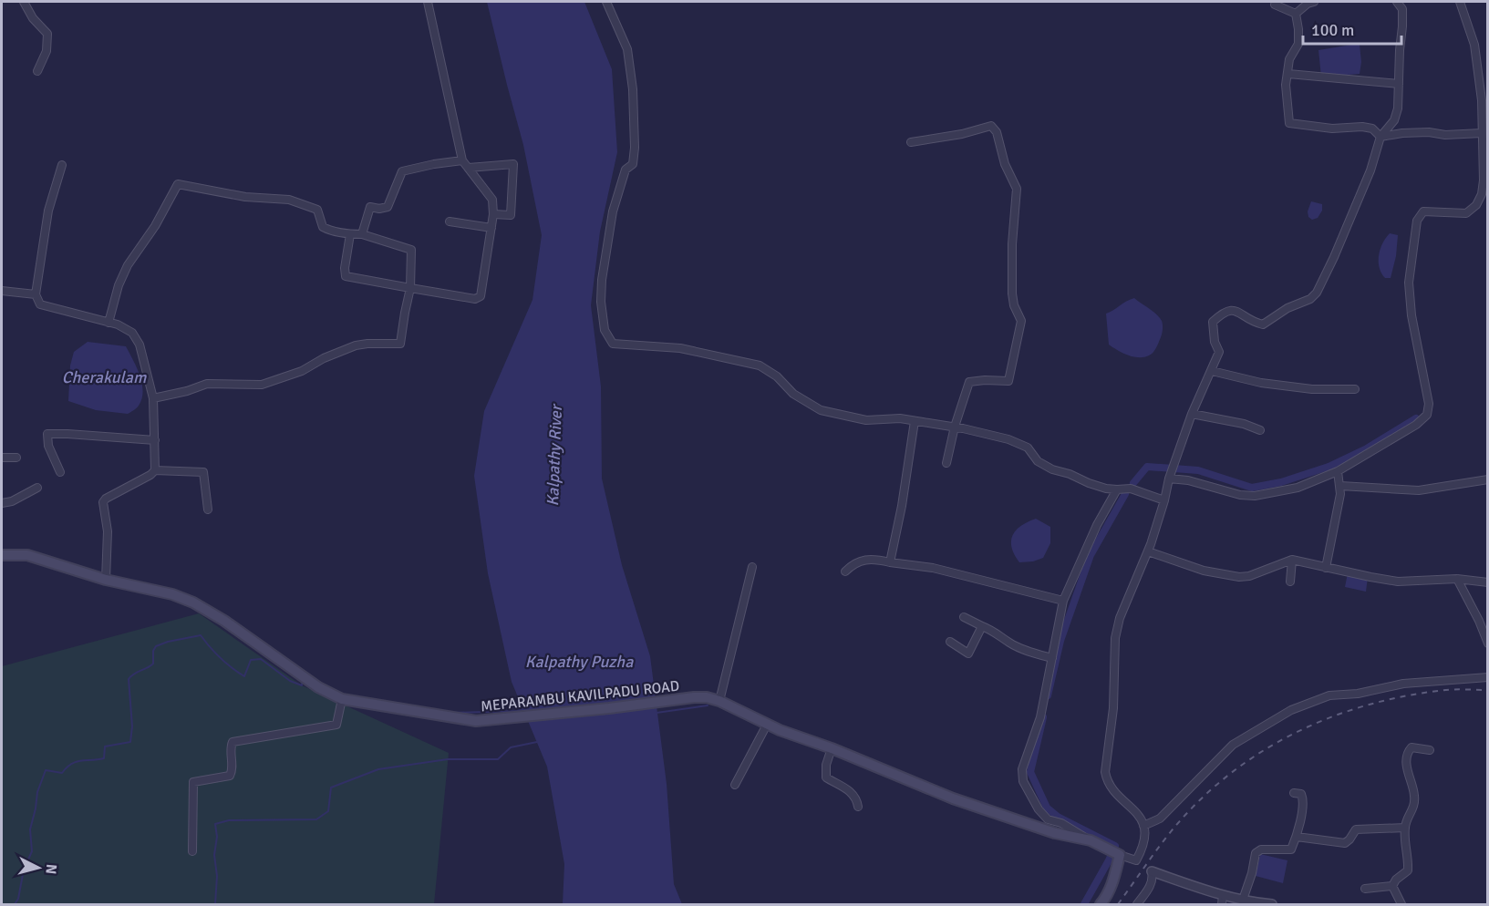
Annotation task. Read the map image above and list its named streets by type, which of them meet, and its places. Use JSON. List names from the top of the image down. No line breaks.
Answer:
{"streets":{"main road":["MEPARAMBU KAVILPADU ROAD"]},"water":["Cherakulam","Kalpathy River","Kalpathy Puzha"],"scale_bar":"100 m","north":"right"}
